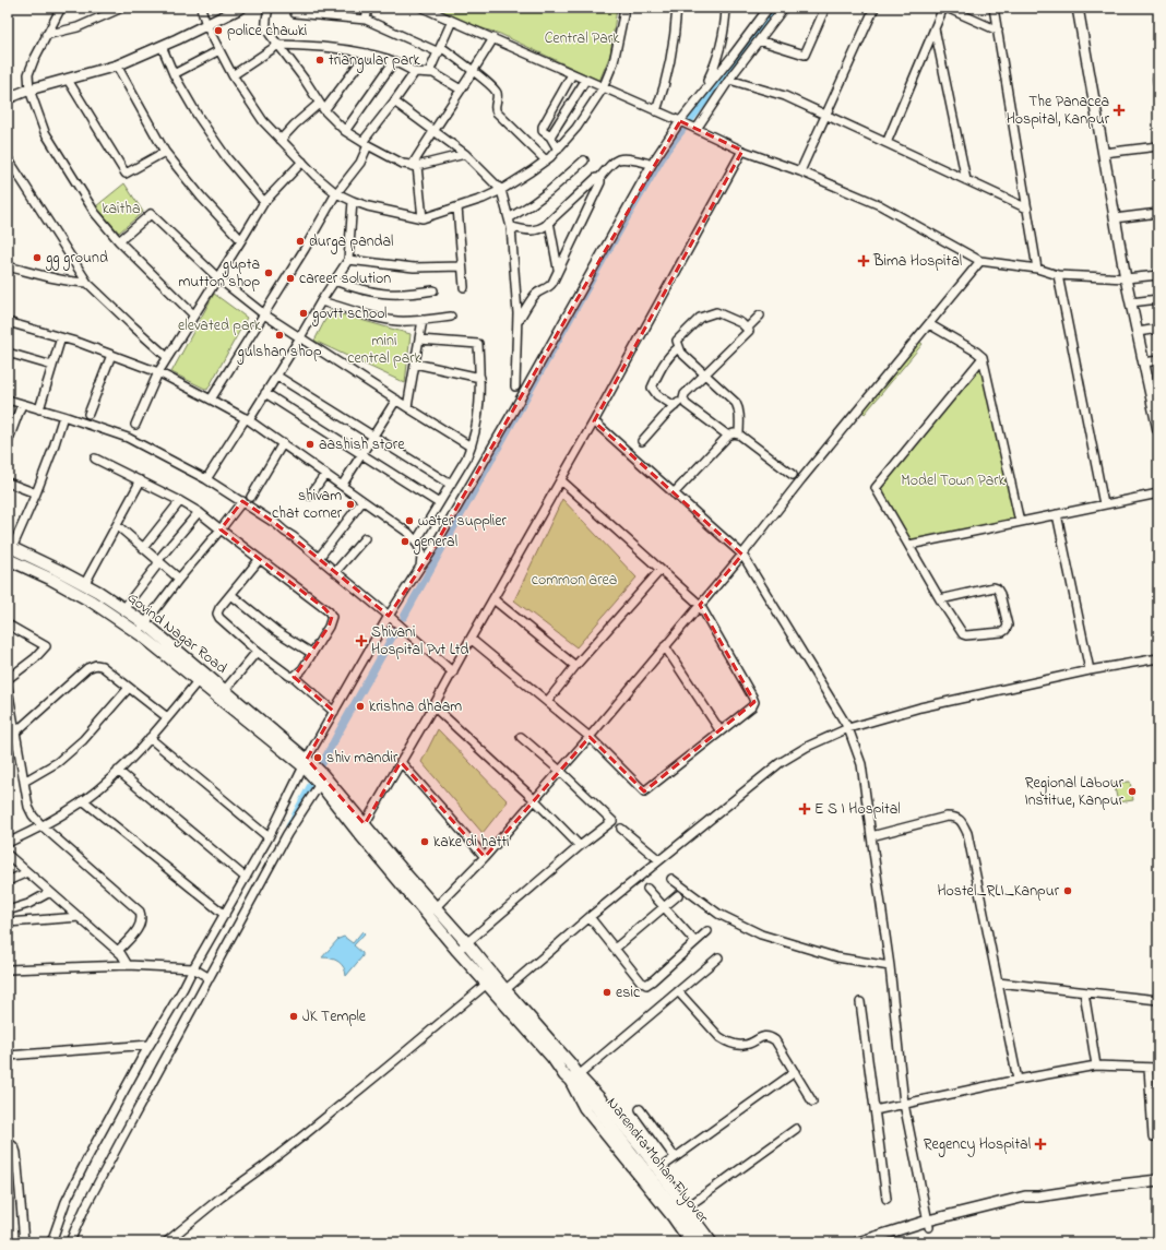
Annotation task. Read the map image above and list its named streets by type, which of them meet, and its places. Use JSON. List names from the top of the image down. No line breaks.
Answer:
{"streets":{"main road":["Govind Nagar Road","Narendra Mohan Flyover"]},"parks":["Central Park","kaitha","elevated park","mini central park","Model Town Park","common area"],"places":{"other":["police chawki","triangular park","durga pandal","gg ground","gupta mutton shop","career solution","govtt school","gulshan shop","aashish store","shivam chat corner","water supplier","general","krishna dhaam","shiv mandir","Regional Labour Institue, Kanpur","kake di hatti","Hostel_RLI_Kanpur","esic","JK Temple"],"health":["The Panacea Hospital, Kanpur","Bima Hospital","Shivani Hospital Pvt Ltd","E S I Hospital","Regency Hospital"]}}
